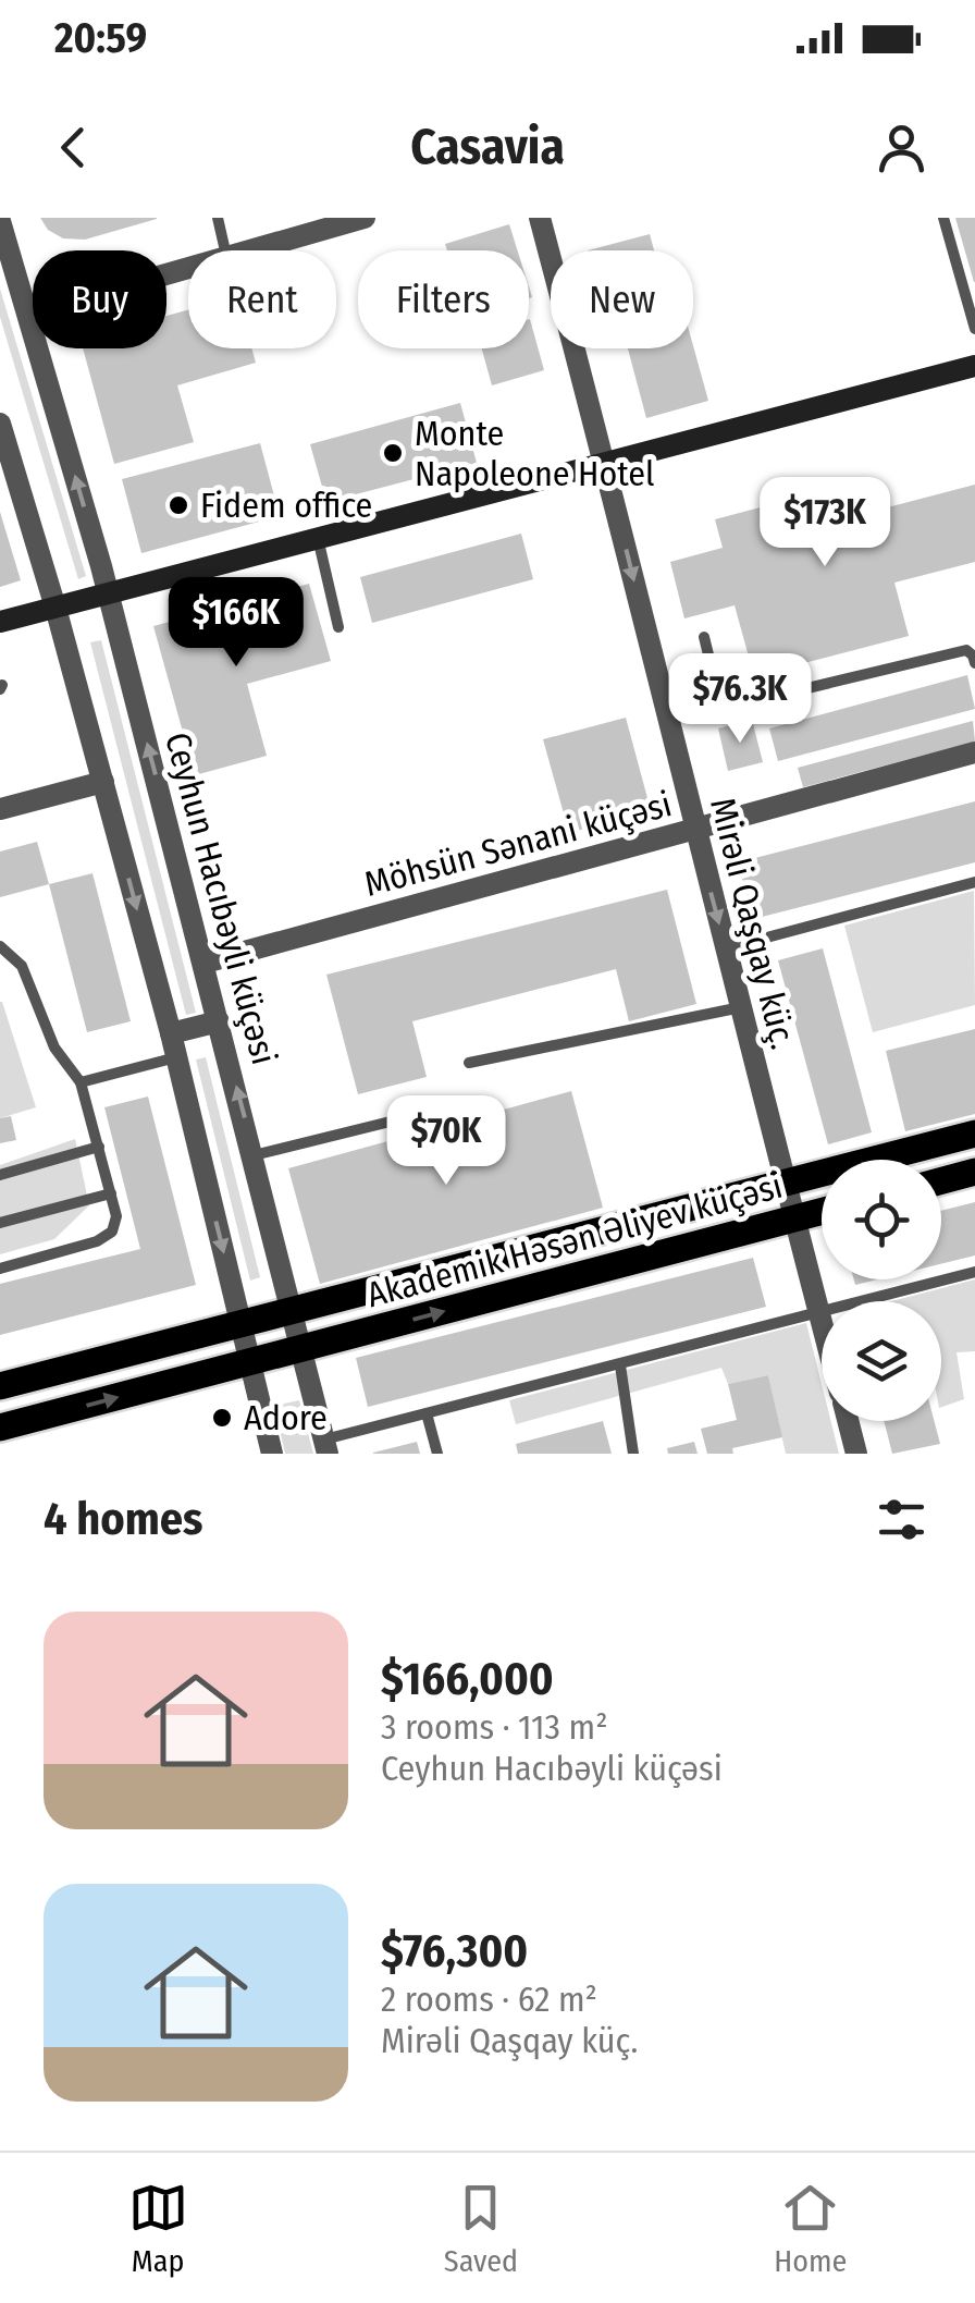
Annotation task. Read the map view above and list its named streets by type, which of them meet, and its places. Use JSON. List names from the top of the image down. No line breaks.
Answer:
{"streets":{"main road":["Akademik Həsən Əliyev küçəsi"],"street":["Möhsün Sənani küçəsi","Ceyhun Hacıbəyli küçəsi","Mirəli Qaşqay küç."]},"crossings":[["Möhsün Sənani küçəsi","Ceyhun Hacıbəyli küçəsi"],["Möhsün Sənani küçəsi","Mirəli Qaşqay küç."],["Ceyhun Hacıbəyli küçəsi","Akademik Həsən Əliyev küçəsi"],["Mirəli Qaşqay küç.","Akademik Həsən Əliyev küçəsi"]],"one_way":["Mirəli Qaşqay küç."],"places":["Monte Napoleone Hotel","Fidem office","Adore"],"page":{"status":"20:59","header":"Casavia","chip":["Buy","Rent","Filters","New"],"price":["$173K","$166K","$76.3K","$70K"],"heading":"4 homes","list":[{"name":"$166,000","note":"3 rooms · 113 m² · Ceyhun Hacıbəyli küçəsi"},{"name":"$76,300","note":"2 rooms · 62 m² · Mirəli Qaşqay küç."}],"tabs":["Map","Saved","Home"]}}
